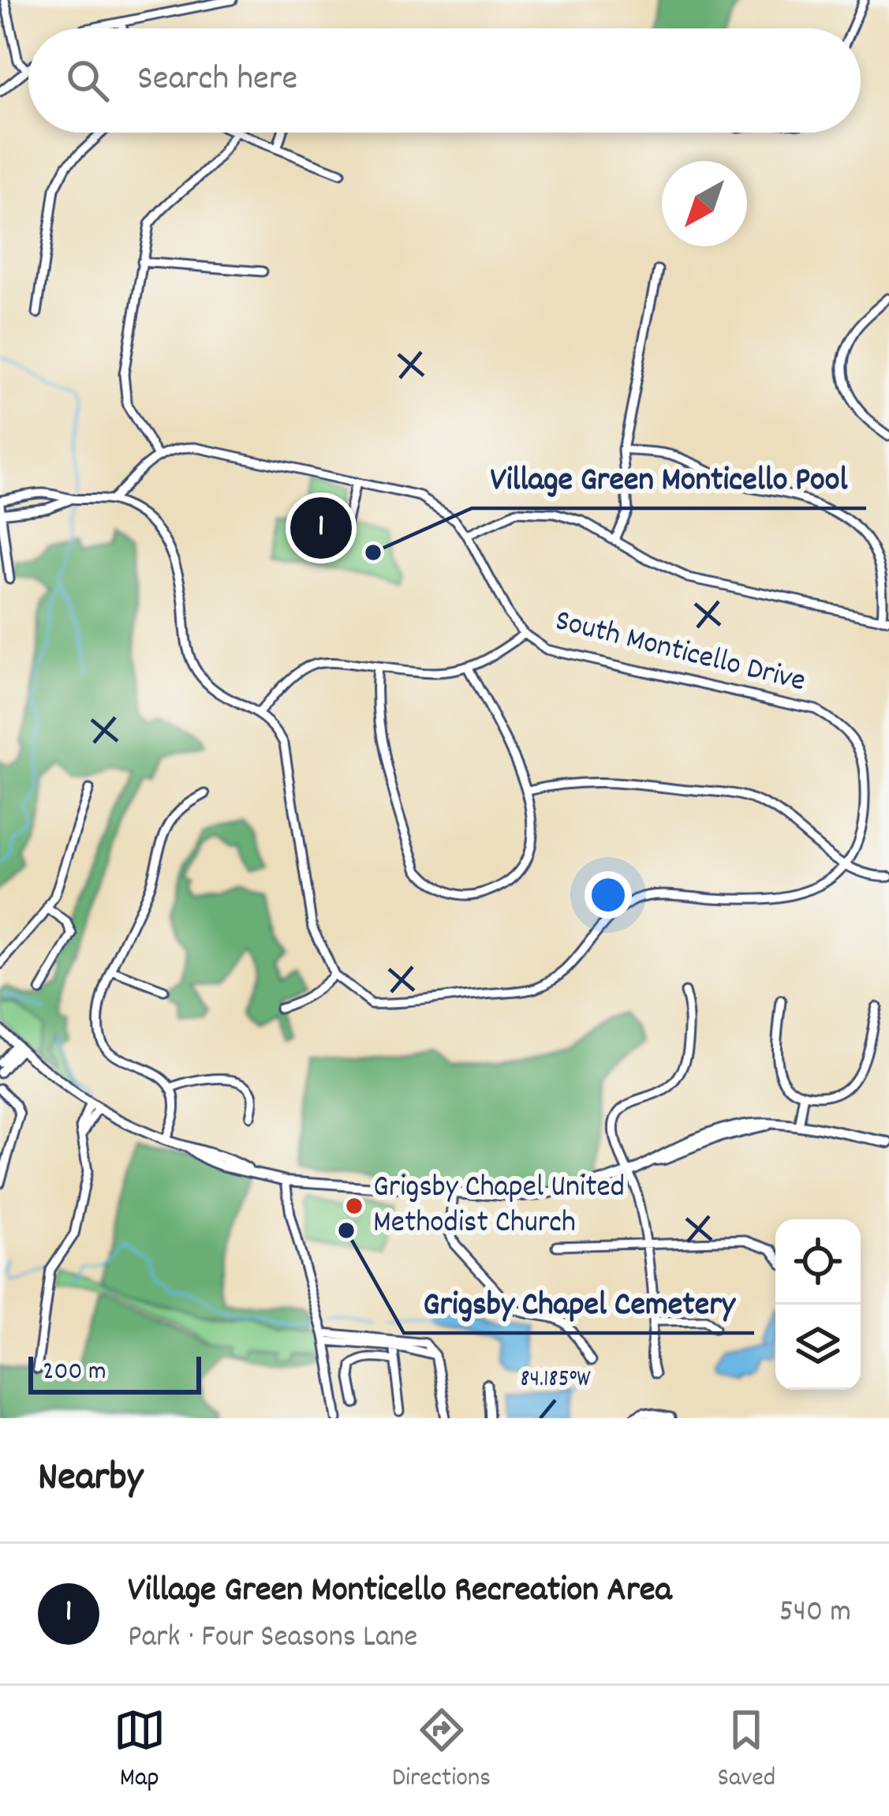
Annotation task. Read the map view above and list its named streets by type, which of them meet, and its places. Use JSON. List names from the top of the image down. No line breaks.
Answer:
{"streets":{"street":["South Monticello Drive"]},"places":["Village Green Monticello Pool","Grigsby Chapel United Methodist Church","Grigsby Chapel Cemetery"],"scale_bar":"200 m","north":"bottom left","page":{"search":"Search here","pins":"1","scale":"200 m","heading":"Nearby","list":[{"mark":"1","name":"Village Green Monticello Recreation Area","note":"Park · Four Seasons Lane","value":"540 m"}],"nav":["Map","Directions","Saved"]},"coordinates":["84.185°W"]}
